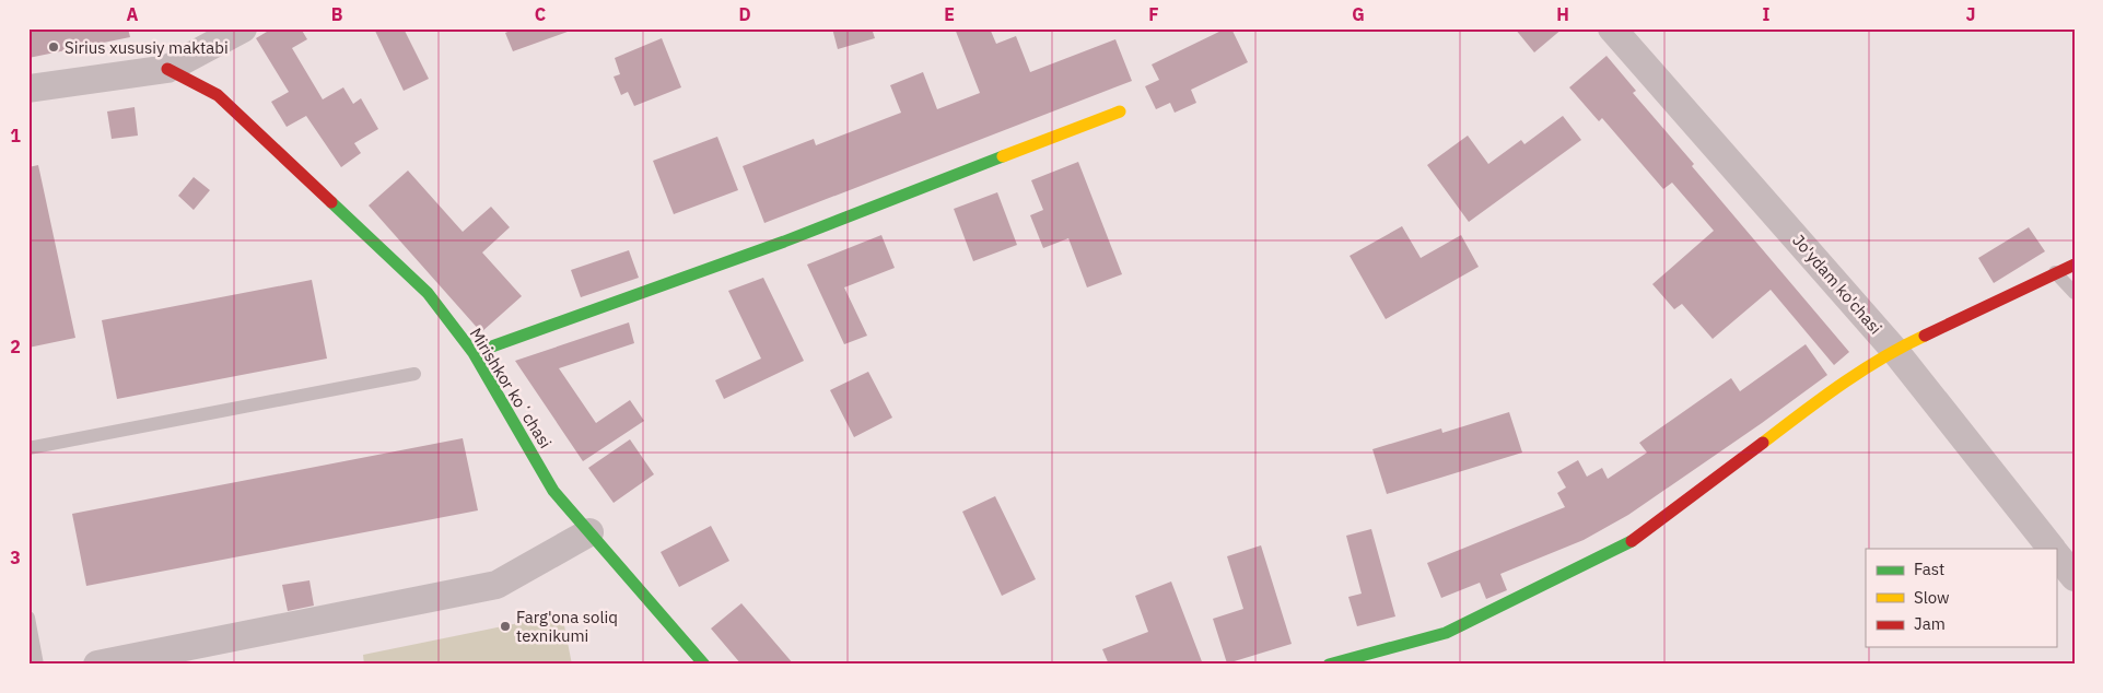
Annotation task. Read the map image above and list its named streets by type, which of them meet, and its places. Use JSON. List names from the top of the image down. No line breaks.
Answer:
{"streets":{"street":["Jo'ydam ko'chasi","Mirishkor koʻchasi"]},"places":["Sirius xususiy maktabi","Farg'ona soliq texnikumi"],"legend":["Fast","Slow","Jam"],"grid":{"columns":["A","B","C","D","E","F","G","H","I","J"],"rows":["1","2","3"]}}
